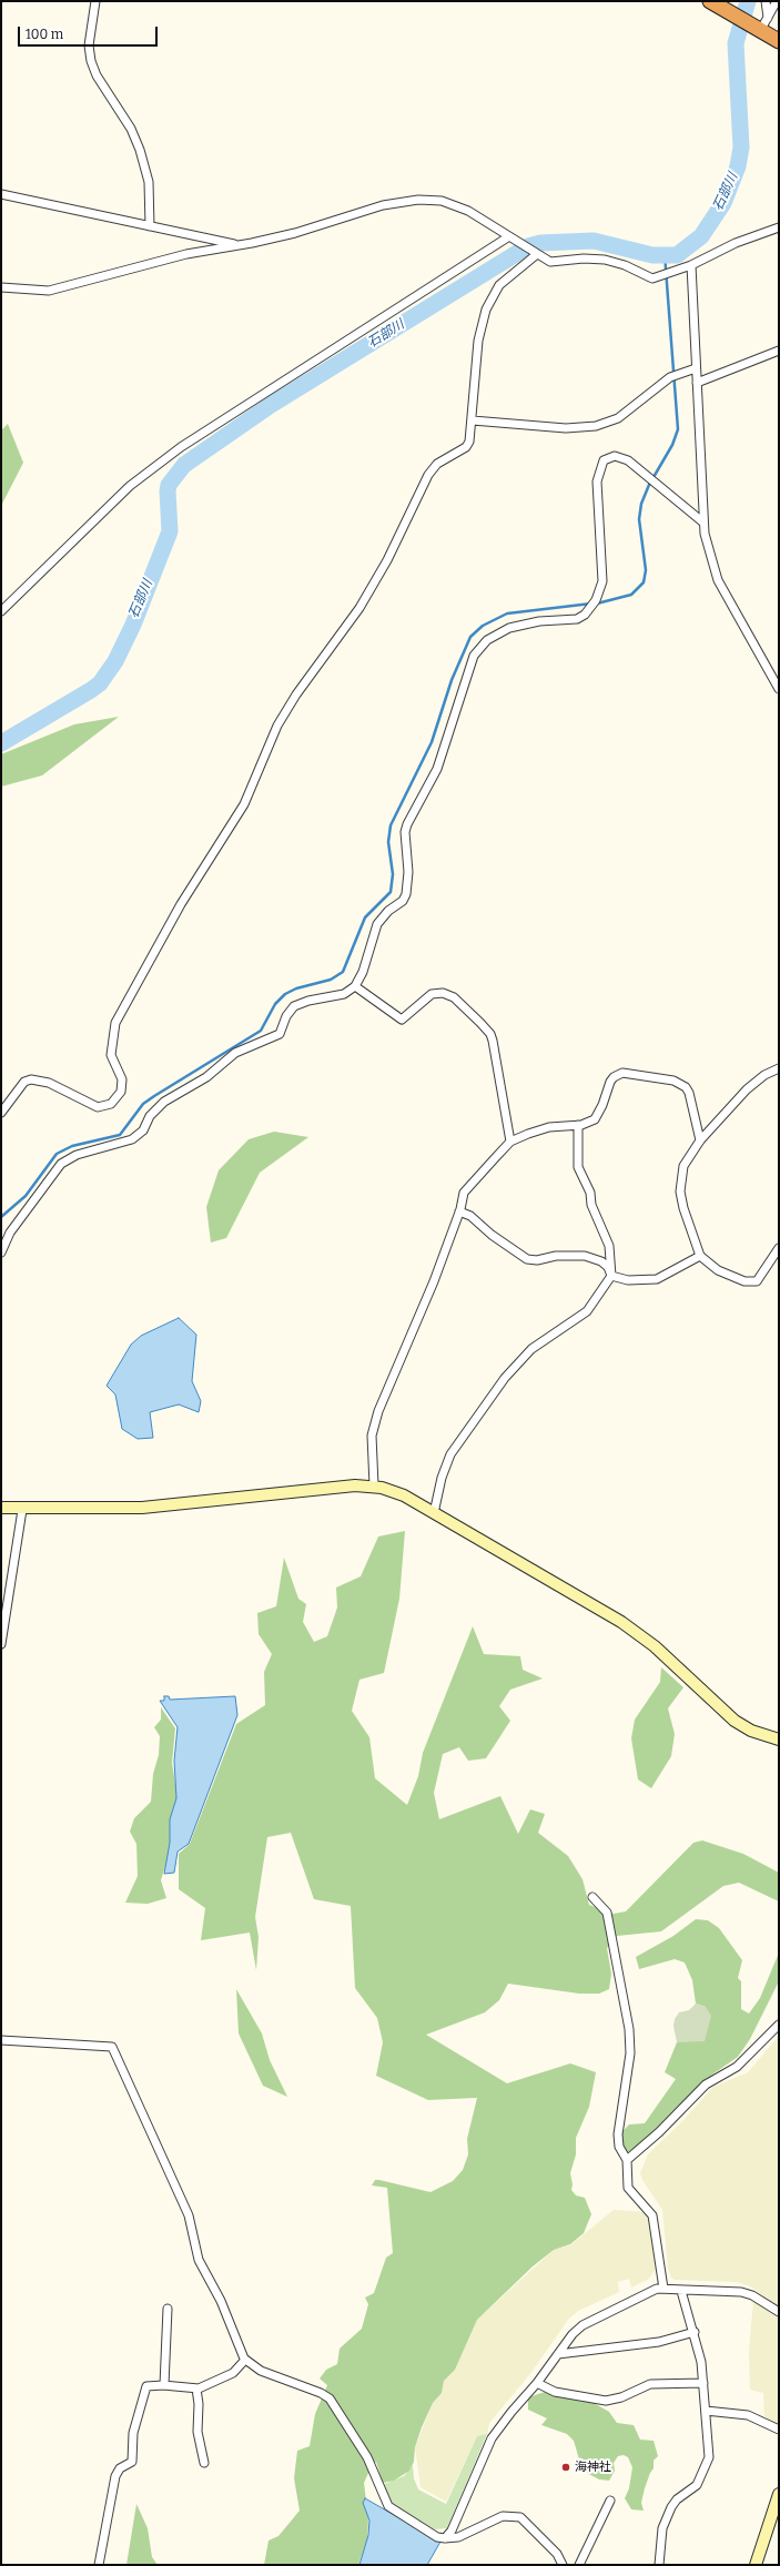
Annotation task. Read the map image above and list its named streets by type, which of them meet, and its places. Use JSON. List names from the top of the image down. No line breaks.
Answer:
{"water":["石部川"],"places":["海神社"],"scale_bar":"100 m"}
